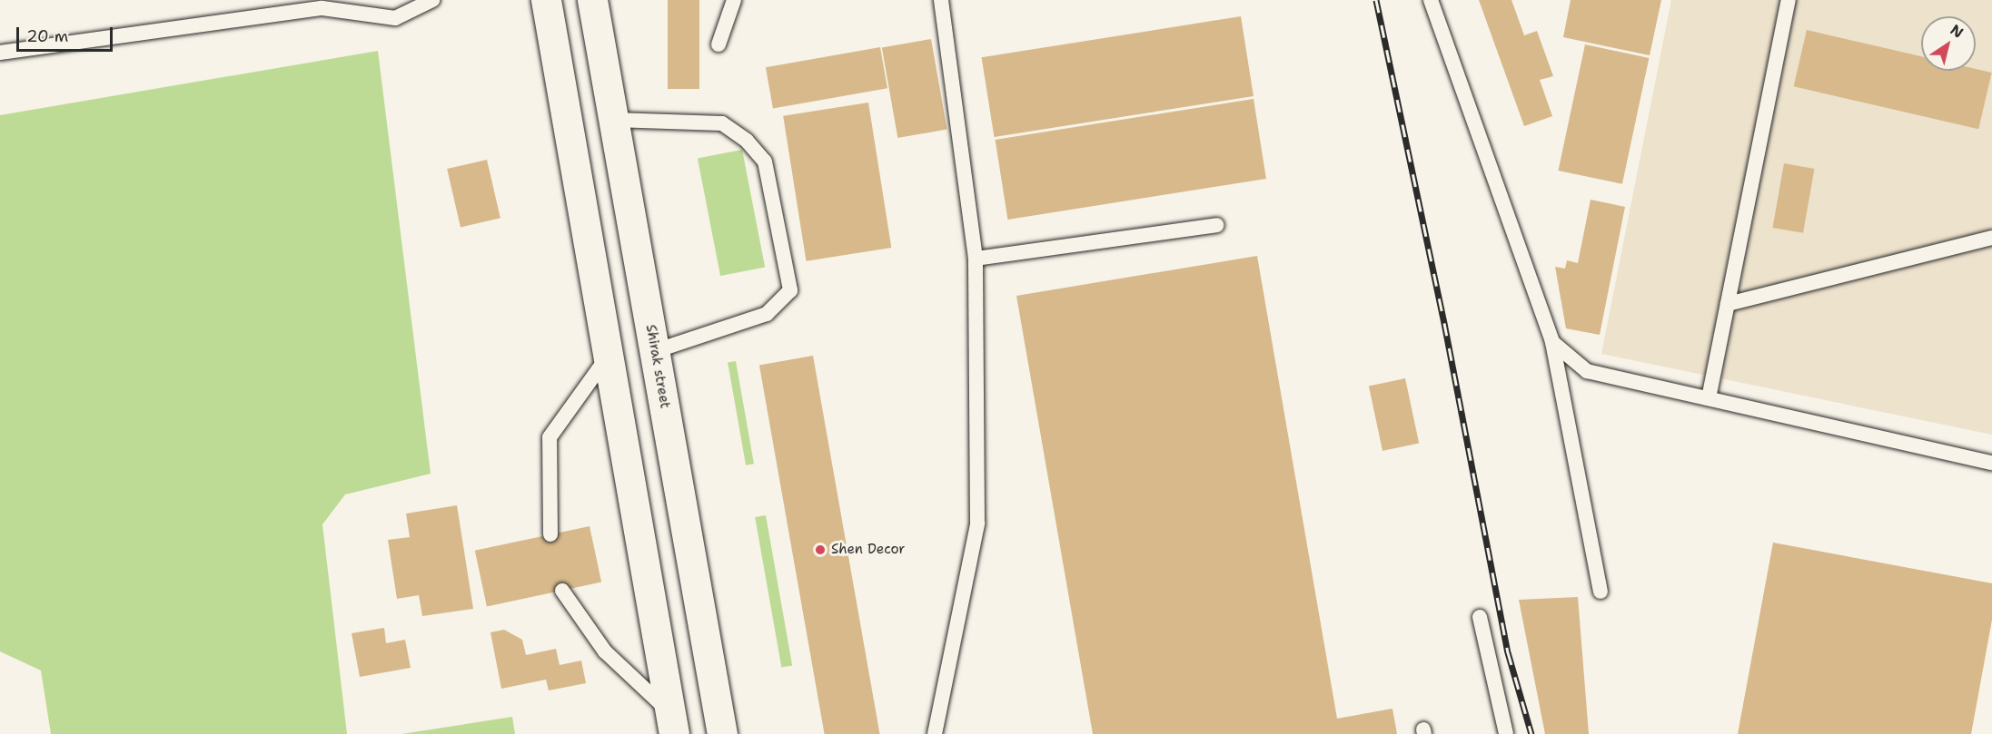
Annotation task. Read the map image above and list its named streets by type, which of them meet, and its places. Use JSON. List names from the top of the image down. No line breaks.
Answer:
{"streets":{"highway":["Shirak street"]},"places":["Shen Decor"],"scale_bar":"20 m","north":"top right"}
